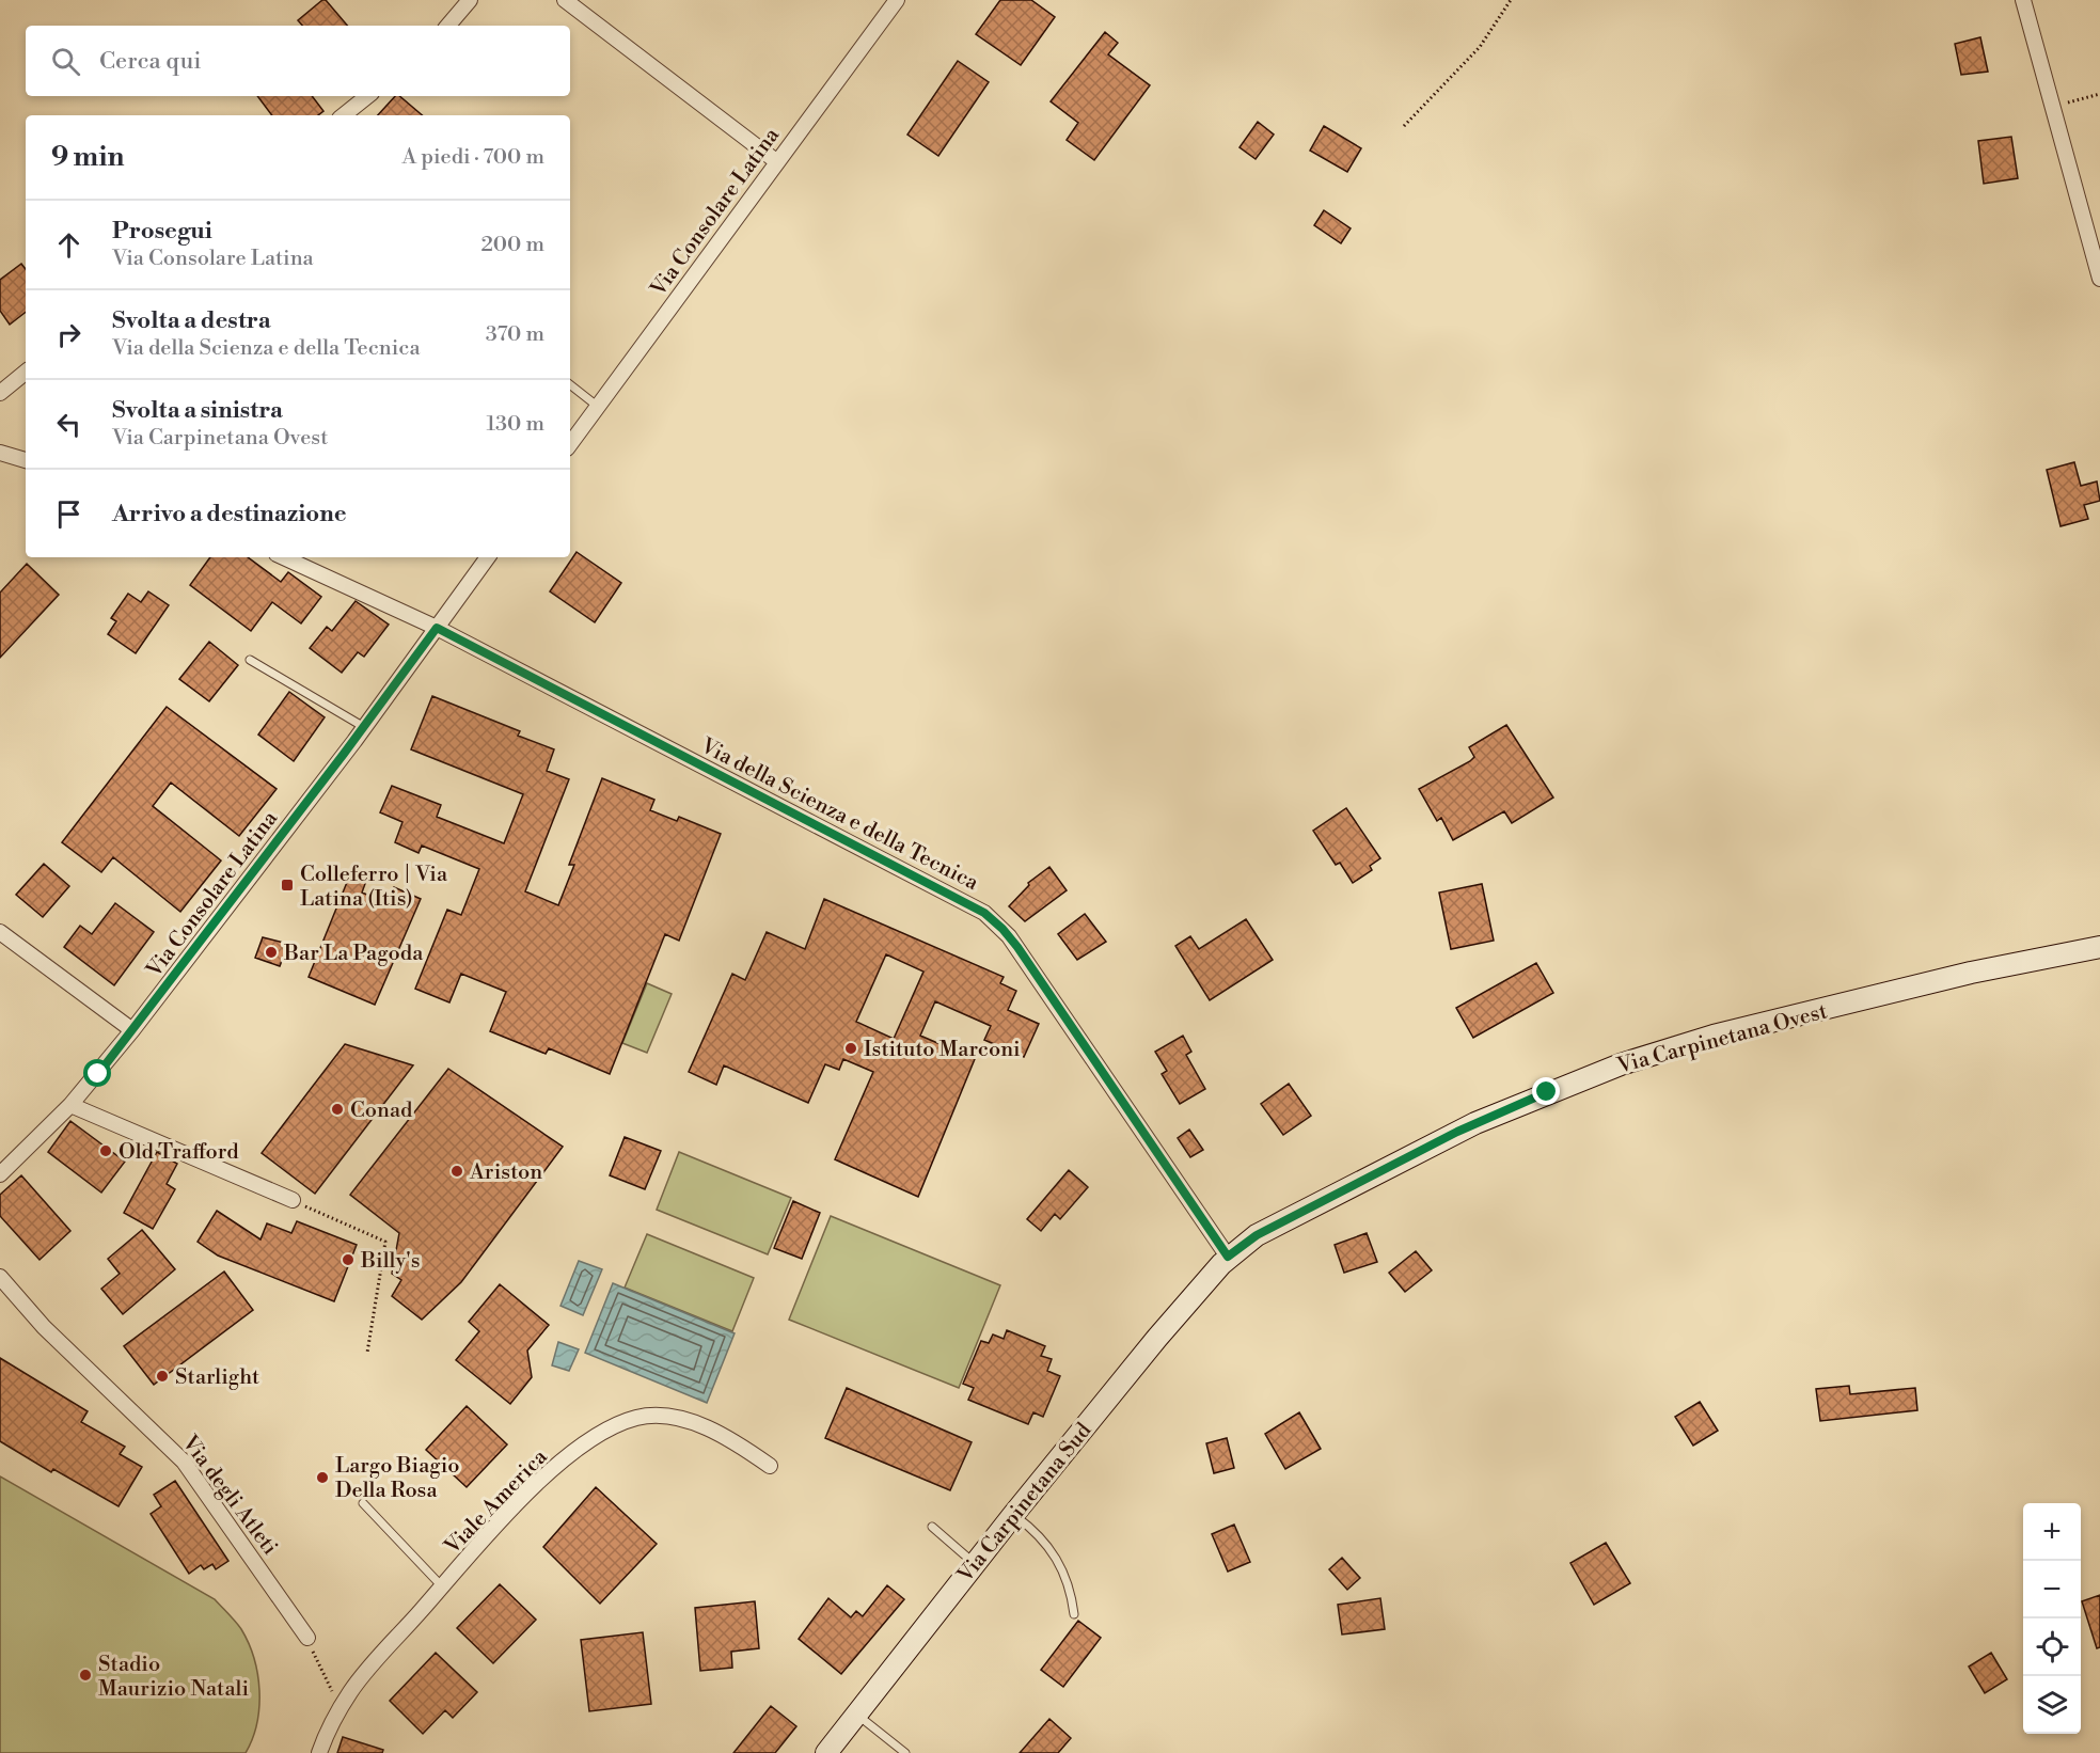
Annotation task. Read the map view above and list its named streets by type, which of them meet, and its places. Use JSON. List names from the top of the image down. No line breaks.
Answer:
{"streets":{"main road":["Via Carpinetana Ovest","Via Carpinetana Sud"],"street":["Via Consolare Latina","Via della Scienza e della Tecnica","Via degli Atleti","Viale America"]},"crossings":[["Via Consolare Latina","Via della Scienza e della Tecnica"],["Via della Scienza e della Tecnica","Via Carpinetana Ovest"],["Via della Scienza e della Tecnica","Via Carpinetana Sud"],["Via Carpinetana Ovest","Via Carpinetana Sud"]],"places":{"transit":["Colleferro | Via Latina (Itis)"],"other":["Bar La Pagoda","Istituto Marconi","Conad","Old Trafford","Ariston","Billy's","Starlight","Largo Biagio Della Rosa","Stadio Maurizio Natali"]},"page":{"search":"Cerca qui","heading":["9 min","A piedi · 700 m"],"list":[["Prosegui","Via Consolare Latina","200 m"],["Svolta a destra","Via della Scienza e della Tecnica","370 m"],["Svolta a sinistra","Via Carpinetana Ovest","130 m"],"Arrivo a destinazione"],"map_buttons":["+","−"]}}
